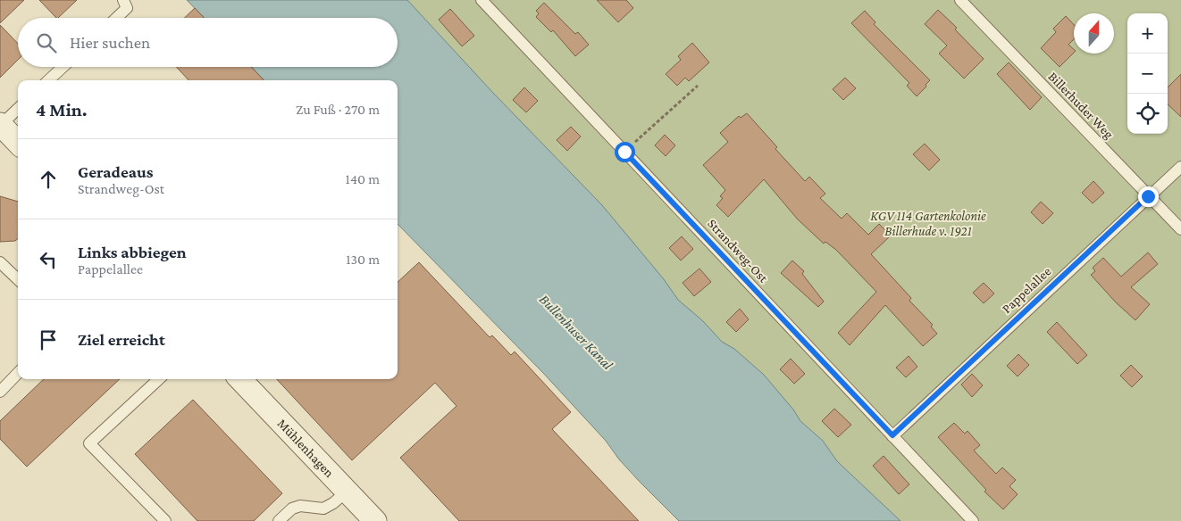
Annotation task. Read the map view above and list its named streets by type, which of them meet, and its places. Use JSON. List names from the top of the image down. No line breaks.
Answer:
{"streets":{"street":["Mühlenhagen"],"lane":["Billerhuder Weg","Strandweg-Ost","Pappelallee"]},"crossings":[["Billerhuder Weg","Pappelallee"],["Strandweg-Ost","Pappelallee"]],"water":["Bullenhuser Kanal"],"parks":["KGV 114 Gartenkolonie Billerhude v. 1921"],"north":"top","page":{"map_buttons":["+","−"],"search":"Hier suchen","heading":["4 Min.","Zu Fuß · 270 m"],"list":[["Geradeaus","Strandweg-Ost","140 m"],["Links abbiegen","Pappelallee","130 m"],"Ziel erreicht"]}}
